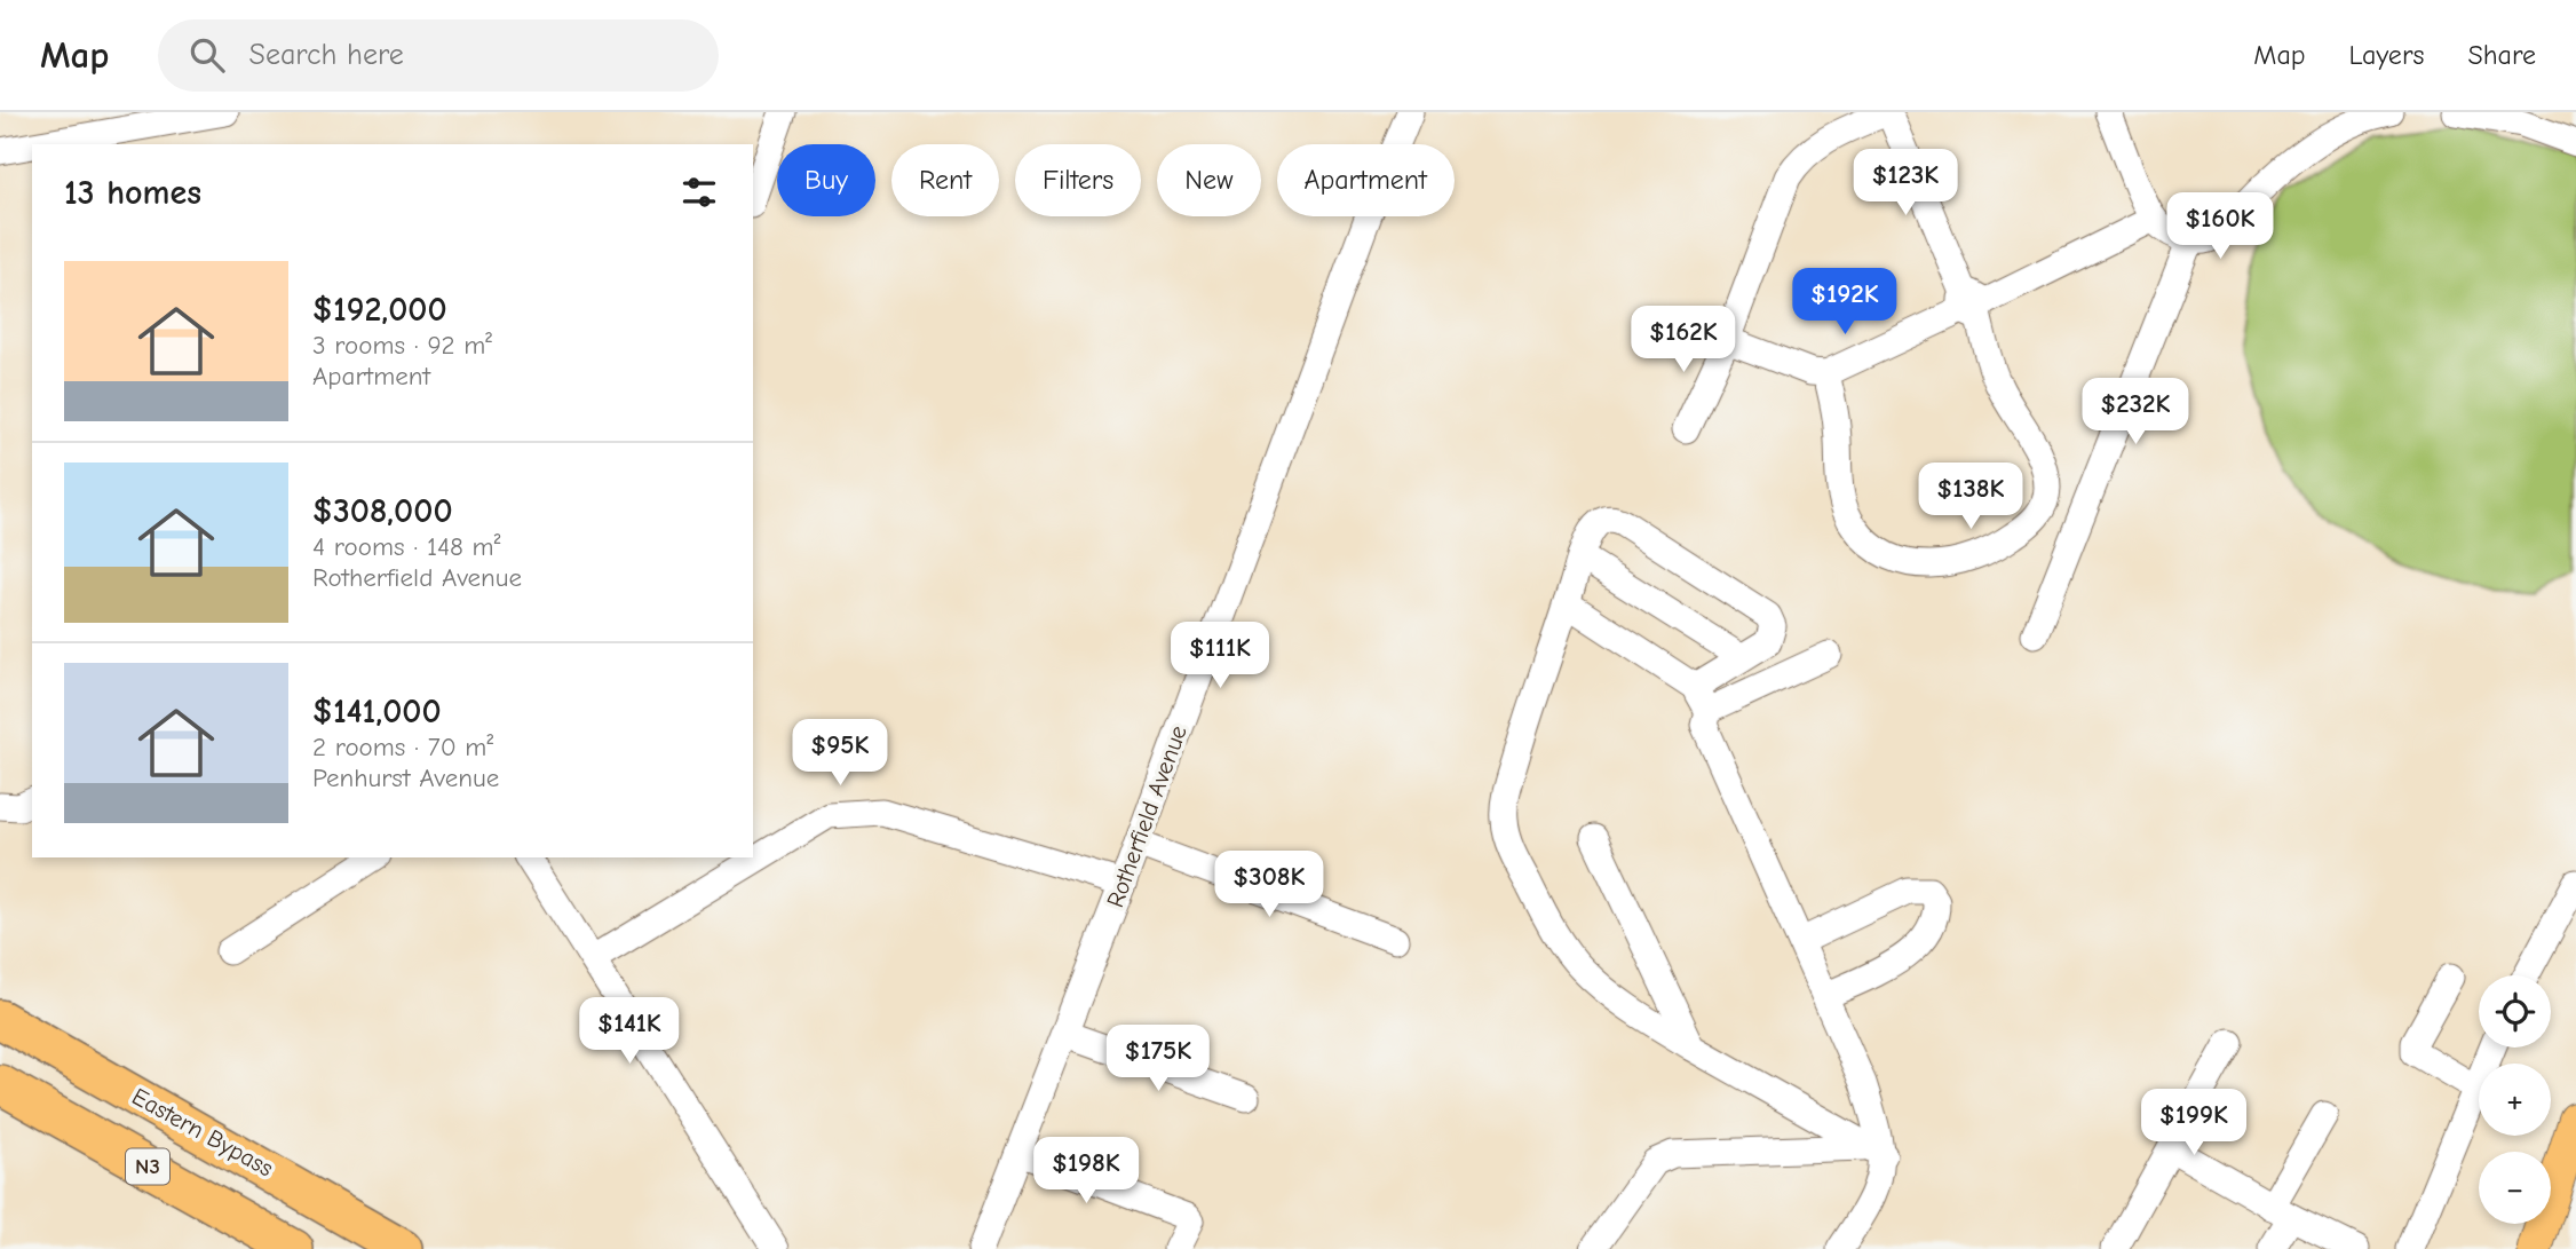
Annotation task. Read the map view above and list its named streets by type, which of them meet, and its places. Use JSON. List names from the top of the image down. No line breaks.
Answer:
{"streets":{"highway":["Eastern Bypass","N3"],"street":["Rotherfield Avenue"]},"page":{"header":"Map","search":"Search here","nav":["Map","Layers","Share"],"chip":["Buy","Rent","Filters","New","Apartment"],"heading":"13 homes","price":["$123K","$160K","$192K","$162K","$232K","$138K","$111K","$95K","$308K","$141K","$175K","$199K","$198K"],"list":[{"name":"$192,000","note":"3 rooms · 92 m² · Apartment"},{"name":"$308,000","note":"4 rooms · 148 m² · Rotherfield Avenue"},{"name":"$141,000","note":"2 rooms · 70 m² · Penhurst Avenue"}],"map_buttons":["+","−"]}}
